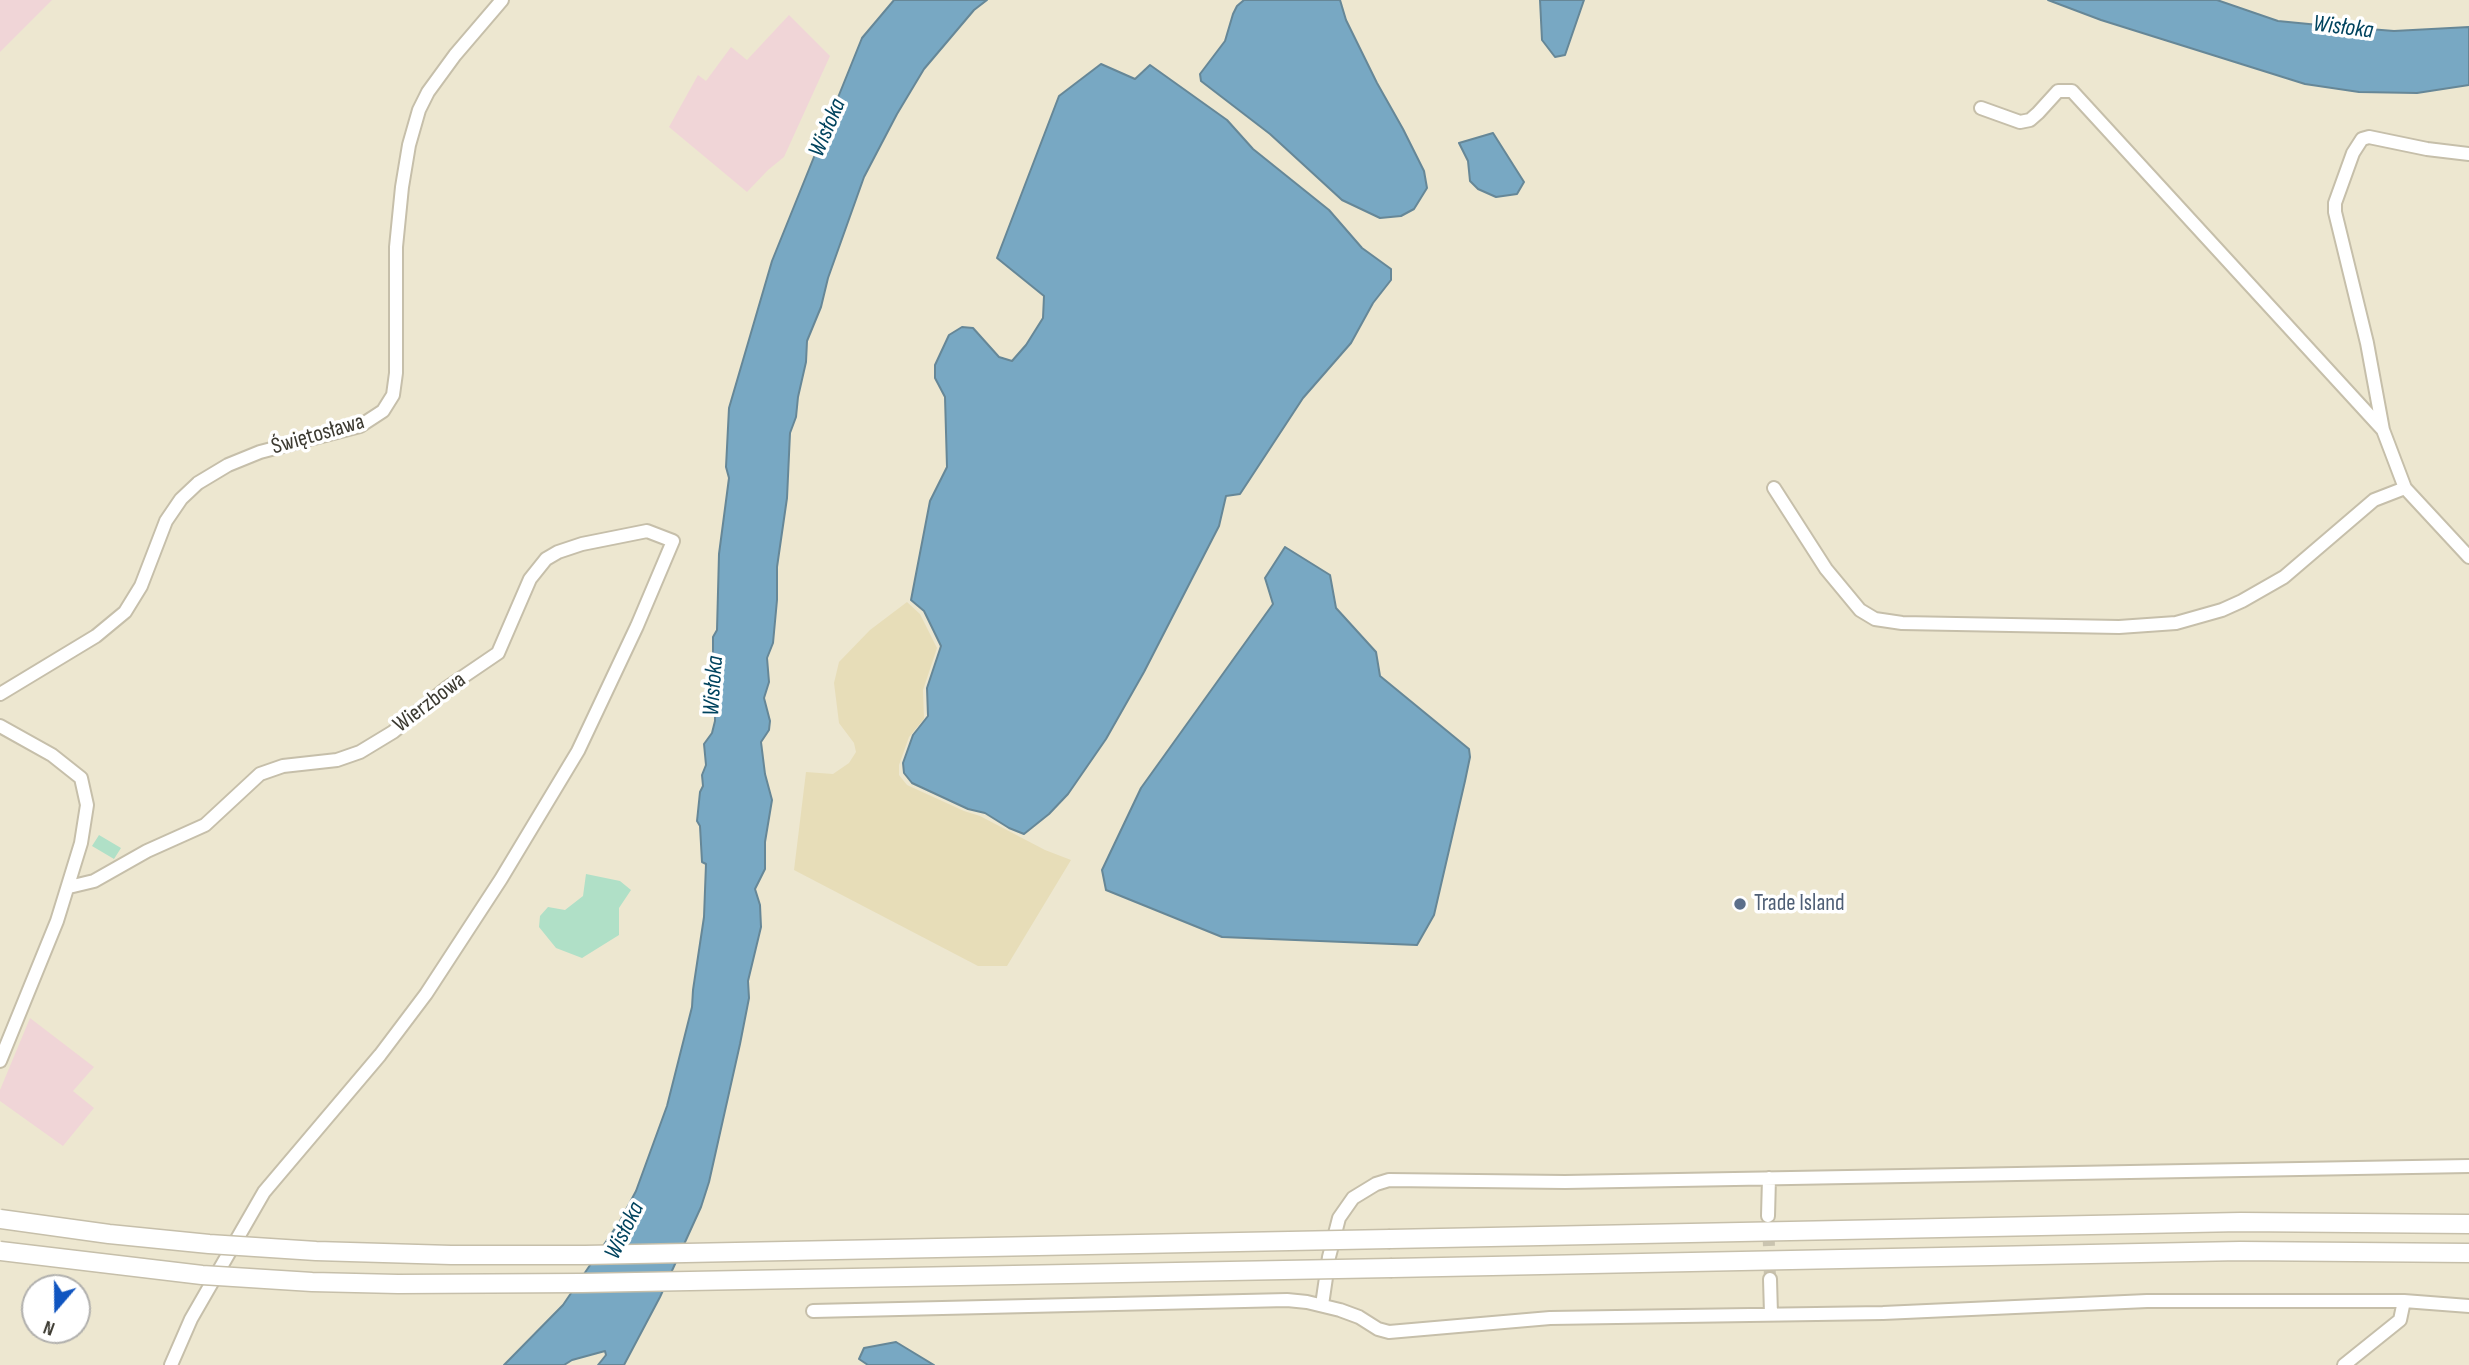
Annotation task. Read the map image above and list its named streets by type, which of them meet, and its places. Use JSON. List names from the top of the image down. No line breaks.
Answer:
{"streets":{"street":["Świętosława","Wierzbowa"]},"water":["Wisłoka"],"places":["Trade Island"],"north":"bottom"}
